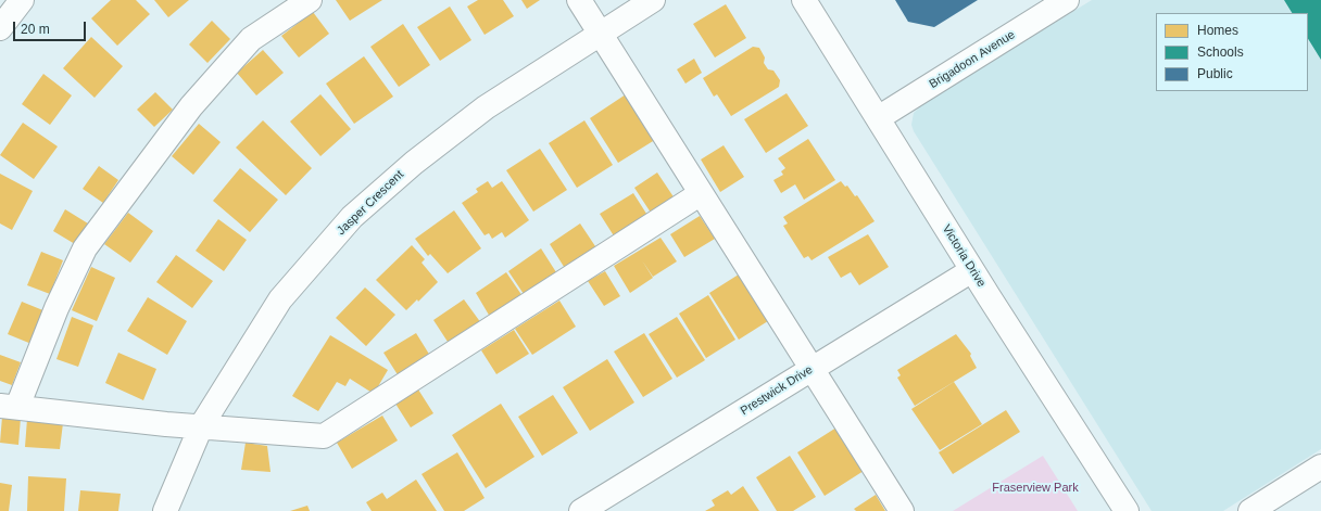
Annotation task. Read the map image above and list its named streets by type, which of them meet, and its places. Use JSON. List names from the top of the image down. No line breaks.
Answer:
{"streets":{"street":["Brigadoon Avenue","Jasper Crescent","Victoria Drive","Prestwick Drive"]},"crossings":[["Brigadoon Avenue","Victoria Drive"],["Victoria Drive","Prestwick Drive"]],"parks":["Fraserview Park"],"legend":["Homes","Schools","Public"],"scale_bar":"20 m"}
